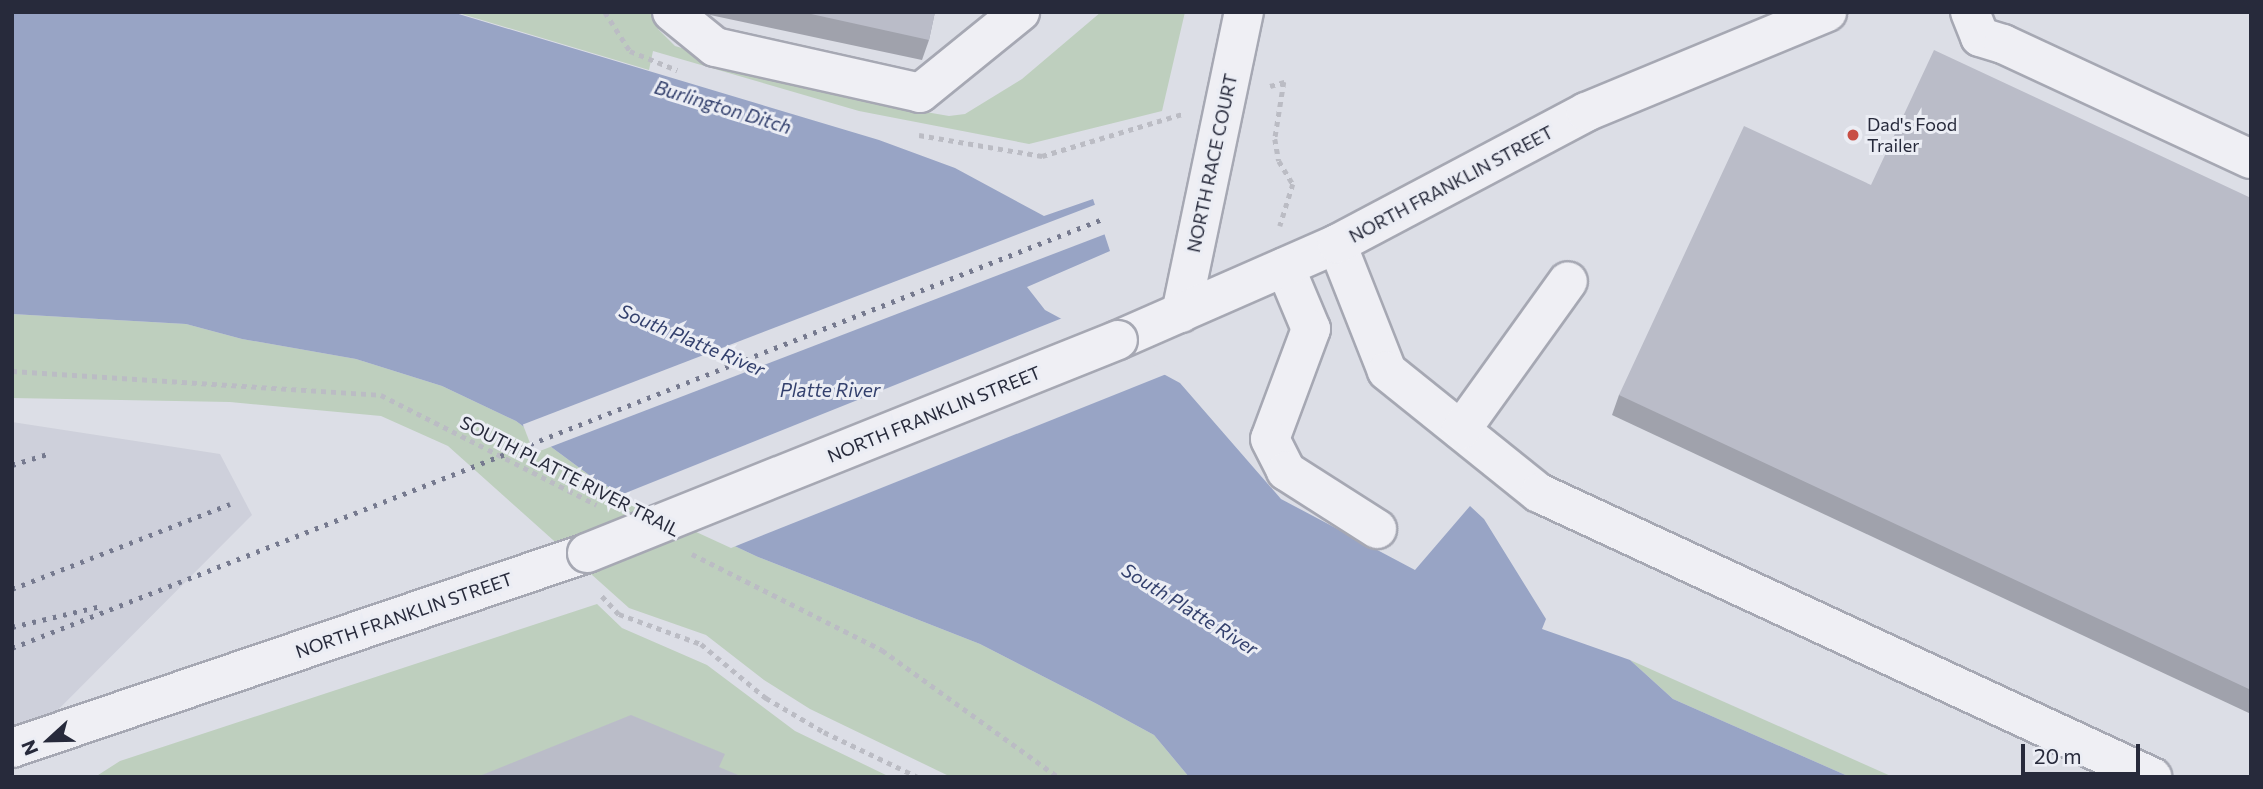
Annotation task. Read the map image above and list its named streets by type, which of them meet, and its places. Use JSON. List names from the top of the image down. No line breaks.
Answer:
{"streets":{"street":["NORTH RACE COURT","NORTH FRANKLIN STREET"],"path":["SOUTH PLATTE RIVER TRAIL"]},"crossings":[["NORTH RACE COURT","NORTH FRANKLIN STREET"]],"water":["Burlington Ditch","South Platte River","Platte River"],"places":["Dad's Food Trailer"],"scale_bar":"20 m","north":"left"}
